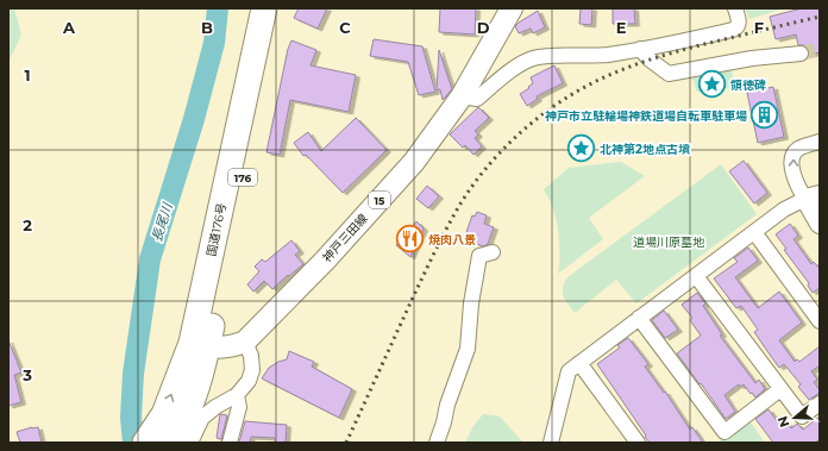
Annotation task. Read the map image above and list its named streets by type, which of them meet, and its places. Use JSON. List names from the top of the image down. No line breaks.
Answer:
{"streets":{"highway":["176","国道176号"],"main road":["15","神戸三田線"]},"crossings":[["国道176号","神戸三田線"]],"water":["長尾川"],"parks":["道場川原墓地"],"places":{"place":["領徳碑","北神第2地点古墳"],"building":["神戸市立駐輪場神鉄道場自転車駐車場"],"restaurant":["焼肉八景"]},"north":"left","grid":{"columns":["A","B","C","D","E","F"],"rows":["1","2","3"]}}
